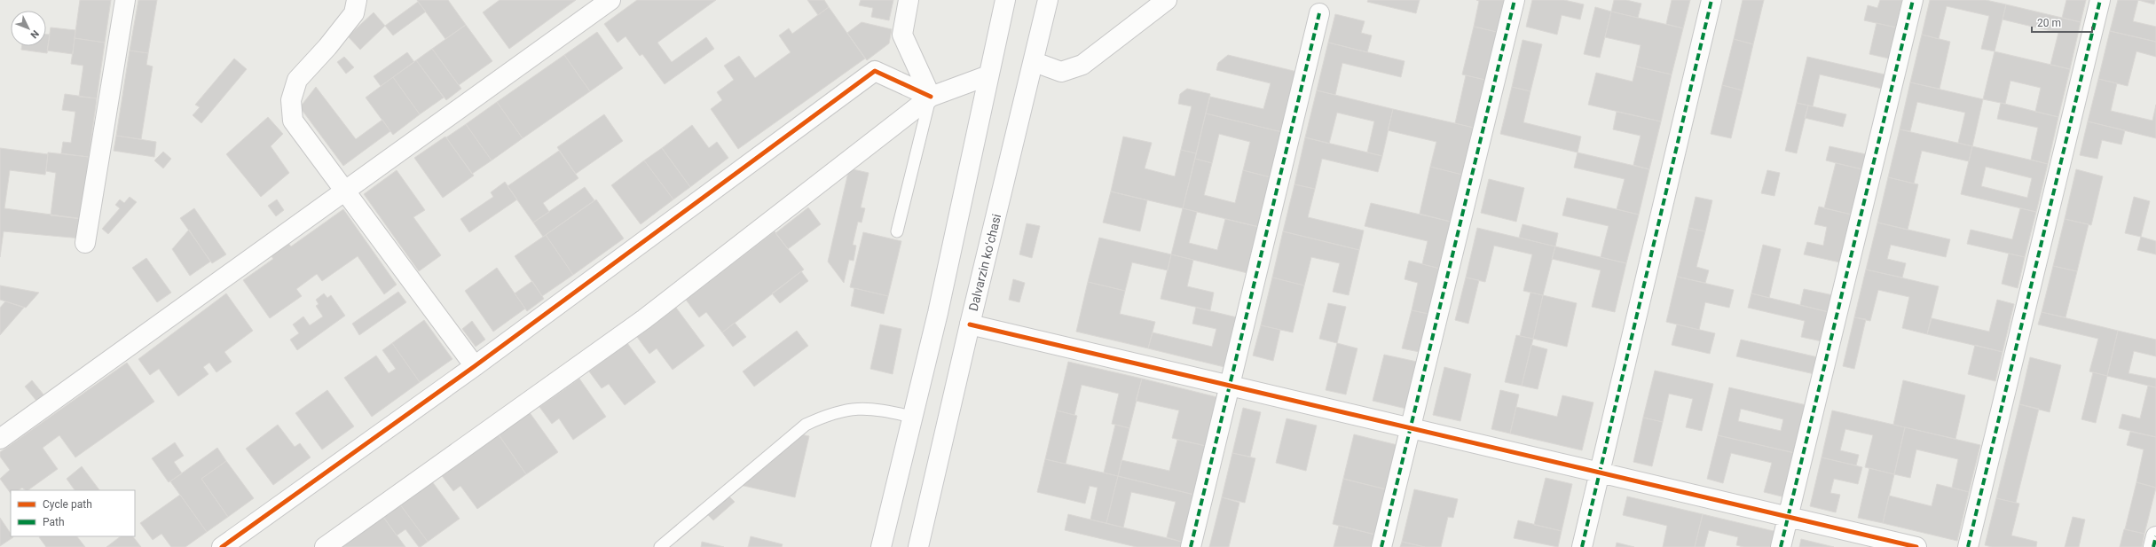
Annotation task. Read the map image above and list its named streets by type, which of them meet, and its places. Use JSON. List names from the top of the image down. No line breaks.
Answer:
{"streets":{"street":["Dalvarzin koʻchasi"]},"legend":["Cycle path","Path"],"scale_bar":"20 m","north":"bottom right"}
